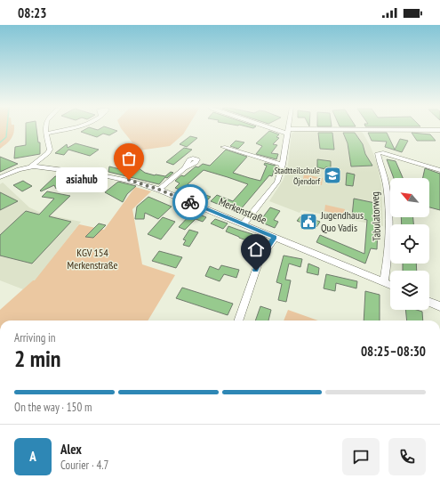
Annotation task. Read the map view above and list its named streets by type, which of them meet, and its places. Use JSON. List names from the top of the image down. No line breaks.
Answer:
{"streets":{"street":["Merkenstraße","Tabulatorweg"]},"crossings":[["Merkenstraße","Tabulatorweg"]],"parks":["KGV 154 Merkenstraße"],"places":{"school or university":["Stadtteilschule Öjendorf"],"other":["asiahub"],"public building":["Jugendhaus Quo Vadis"]},"north":"top left","page":{"status":"08:23","bubble":"asiahub","heading":["2 min","Arriving in","08:25–08:30"],"panel":["Alex","Courier · 4.7"],"bar":"On the way · 150 m","round":"A"}}
